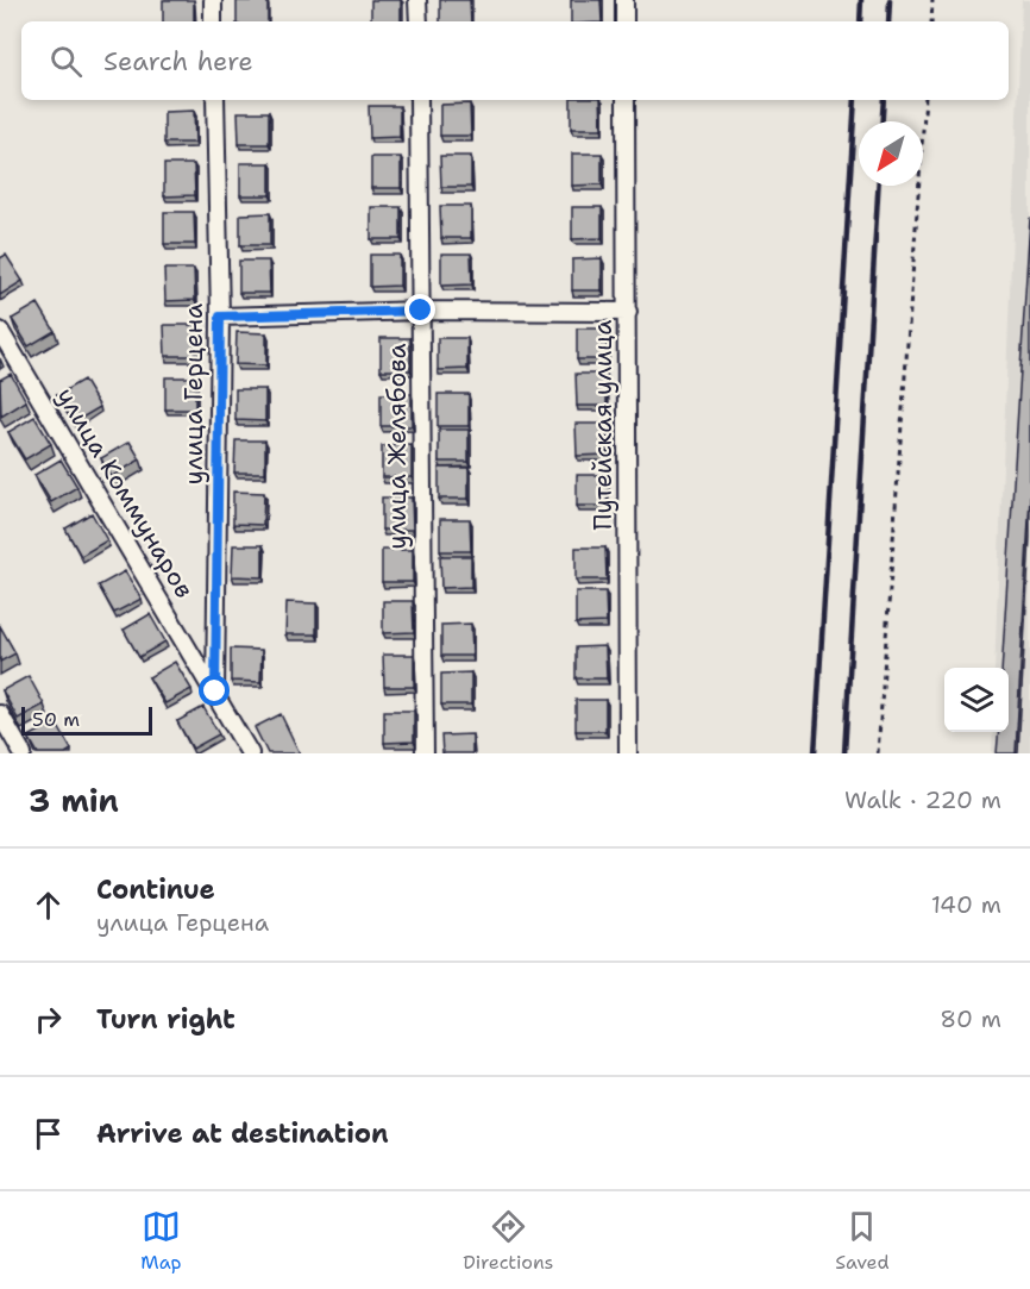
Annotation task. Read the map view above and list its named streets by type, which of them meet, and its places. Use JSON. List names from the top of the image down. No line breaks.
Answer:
{"streets":{"street":["улица Герцена","Путейская улица","улица Желябова","улица Коммунаров"]},"crossings":[["улица Герцена","улица Коммунаров"]],"scale_bar":"50 m","north":"bottom left","page":{"search":"Search here","scale":"50 m","heading":["3 min","Walk · 220 m"],"list":[["Continue","улица Герцена","140 m"],["Turn right","80 m"],"Arrive at destination"],"nav":["Map","Directions","Saved"]}}
